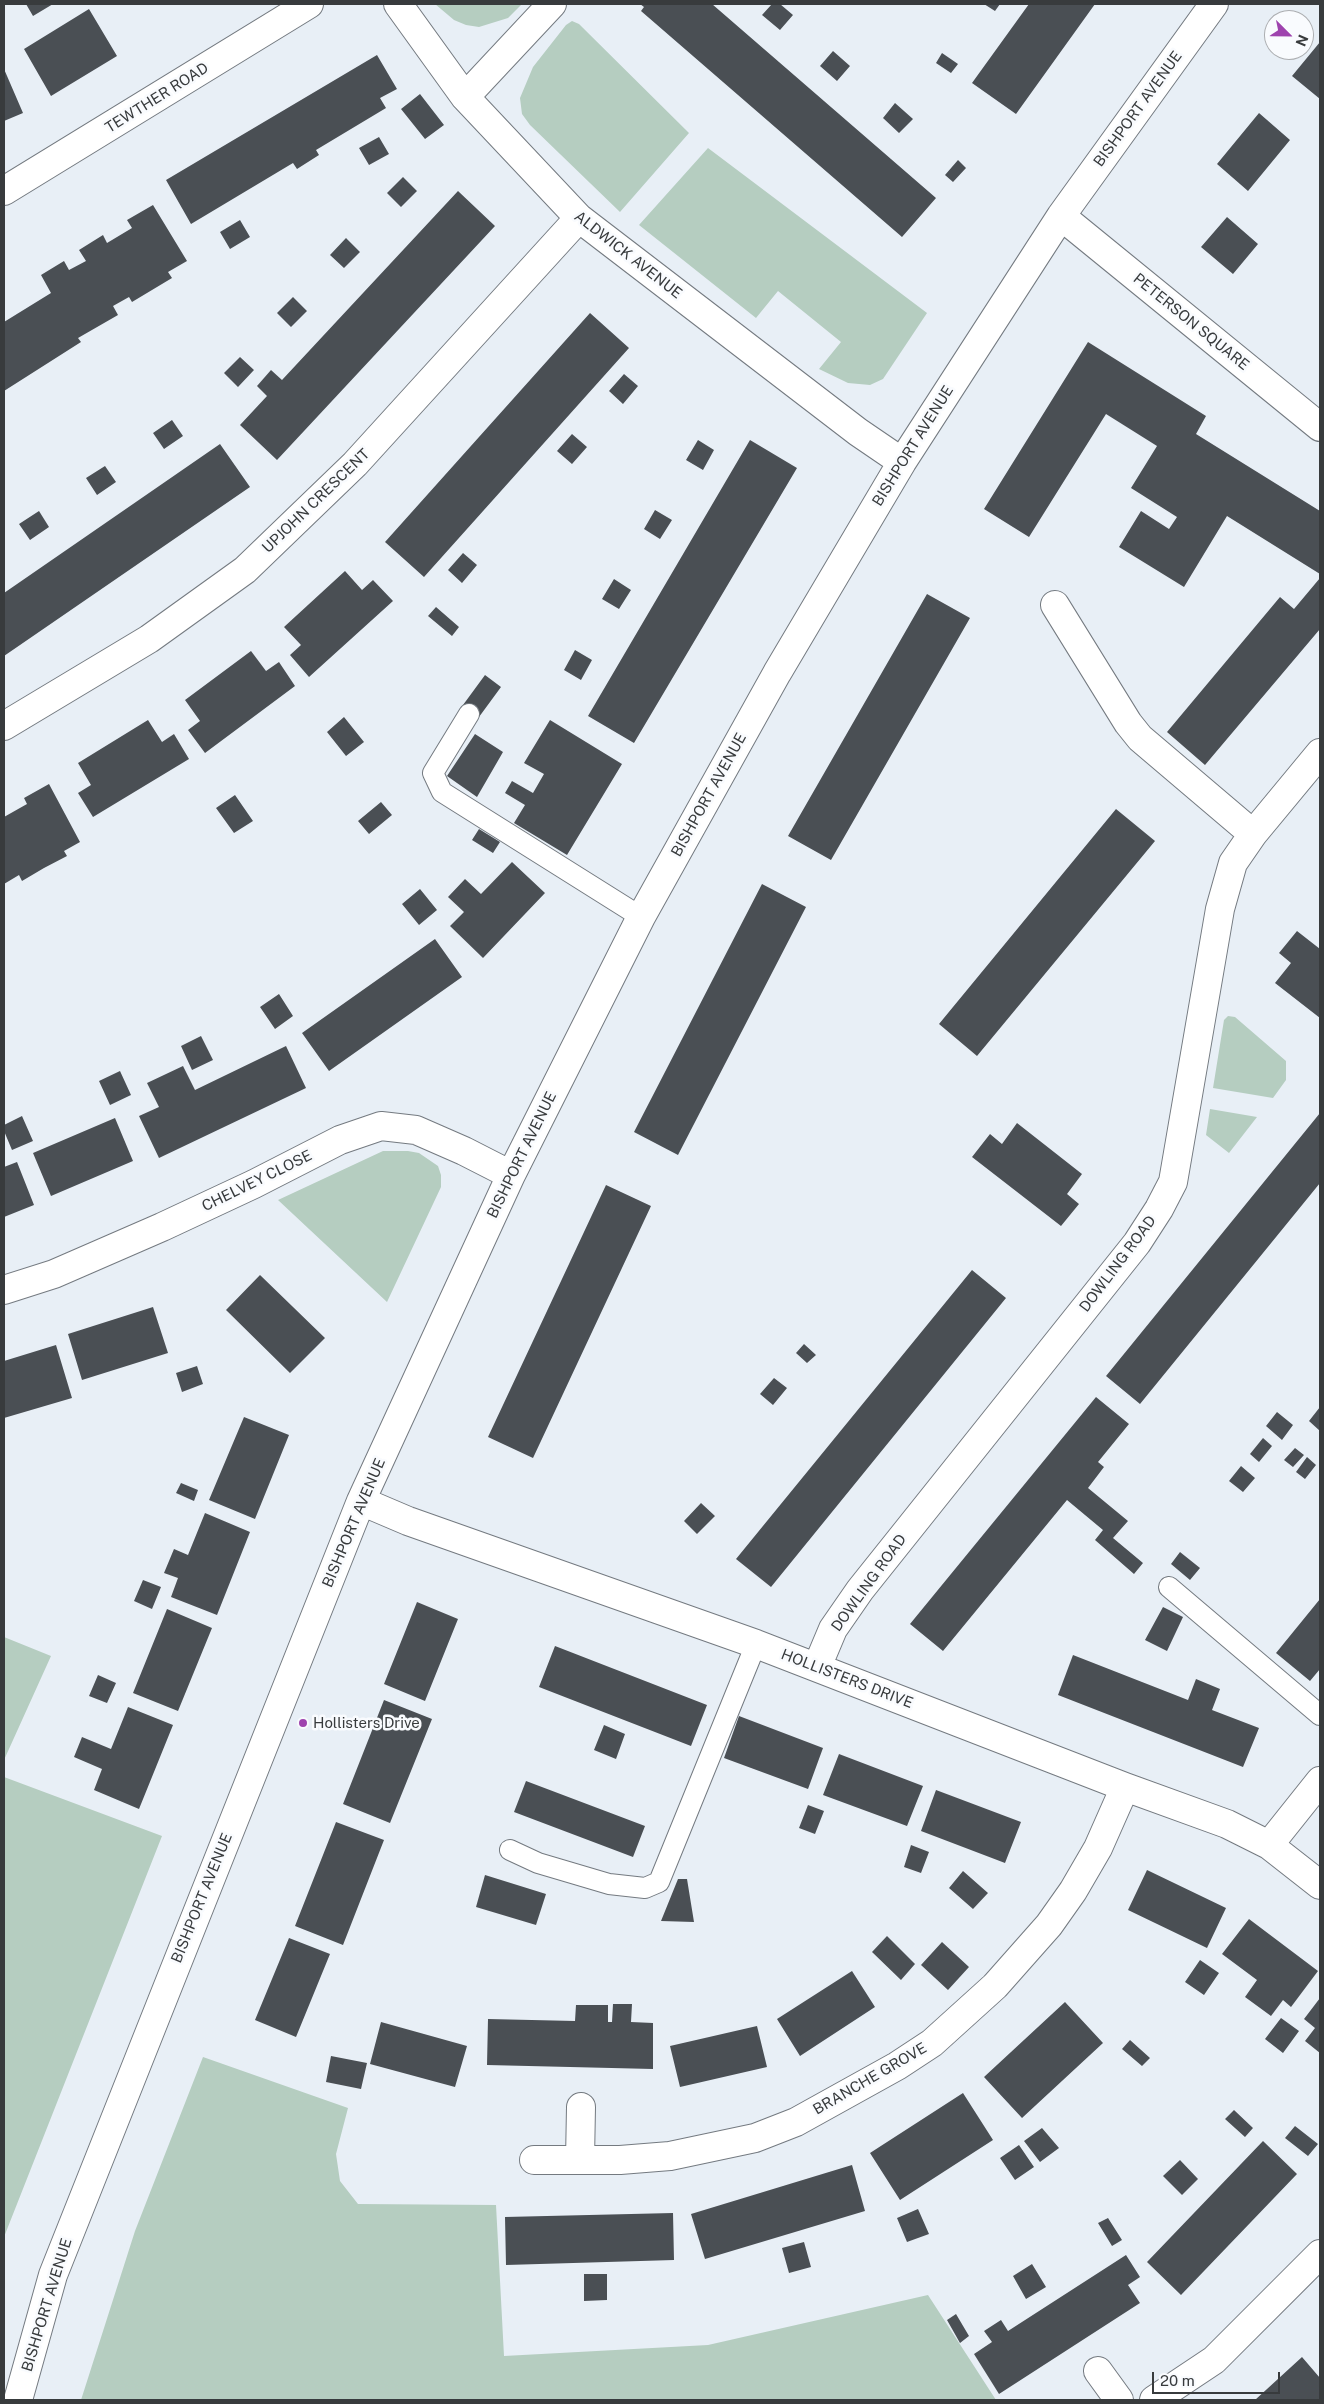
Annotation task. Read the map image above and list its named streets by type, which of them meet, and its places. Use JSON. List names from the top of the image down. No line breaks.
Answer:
{"streets":{"street":["TEWTHER ROAD","BISHPORT AVENUE","ALDWICK AVENUE","PETERSON SQUARE","UPJOHN CRESCENT","CHELVEY CLOSE","DOWLING ROAD","HOLLISTERS DRIVE","BRANCHE GROVE"]},"crossings":[["BISHPORT AVENUE","ALDWICK AVENUE"],["BISHPORT AVENUE","PETERSON SQUARE"],["BISHPORT AVENUE","CHELVEY CLOSE"],["BISHPORT AVENUE","HOLLISTERS DRIVE"],["ALDWICK AVENUE","UPJOHN CRESCENT"],["DOWLING ROAD","HOLLISTERS DRIVE"],["HOLLISTERS DRIVE","BRANCHE GROVE"]],"places":["Hollisters Drive"],"scale_bar":"20 m","north":"bottom right"}
